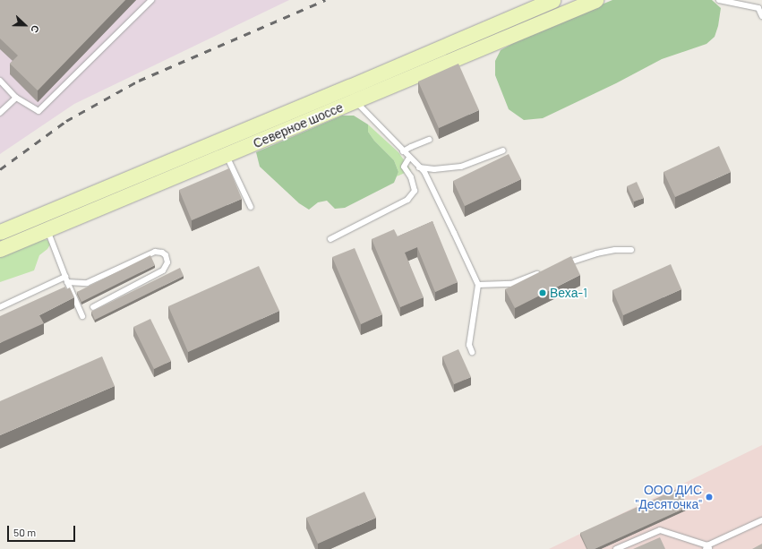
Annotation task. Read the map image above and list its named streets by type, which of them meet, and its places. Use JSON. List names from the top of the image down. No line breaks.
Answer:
{"streets":{"main road":["Северное шоссе"]},"places":["Веха-1","ООО ДИС \"Десяточка\""],"scale_bar":"50 m","north":"right"}
